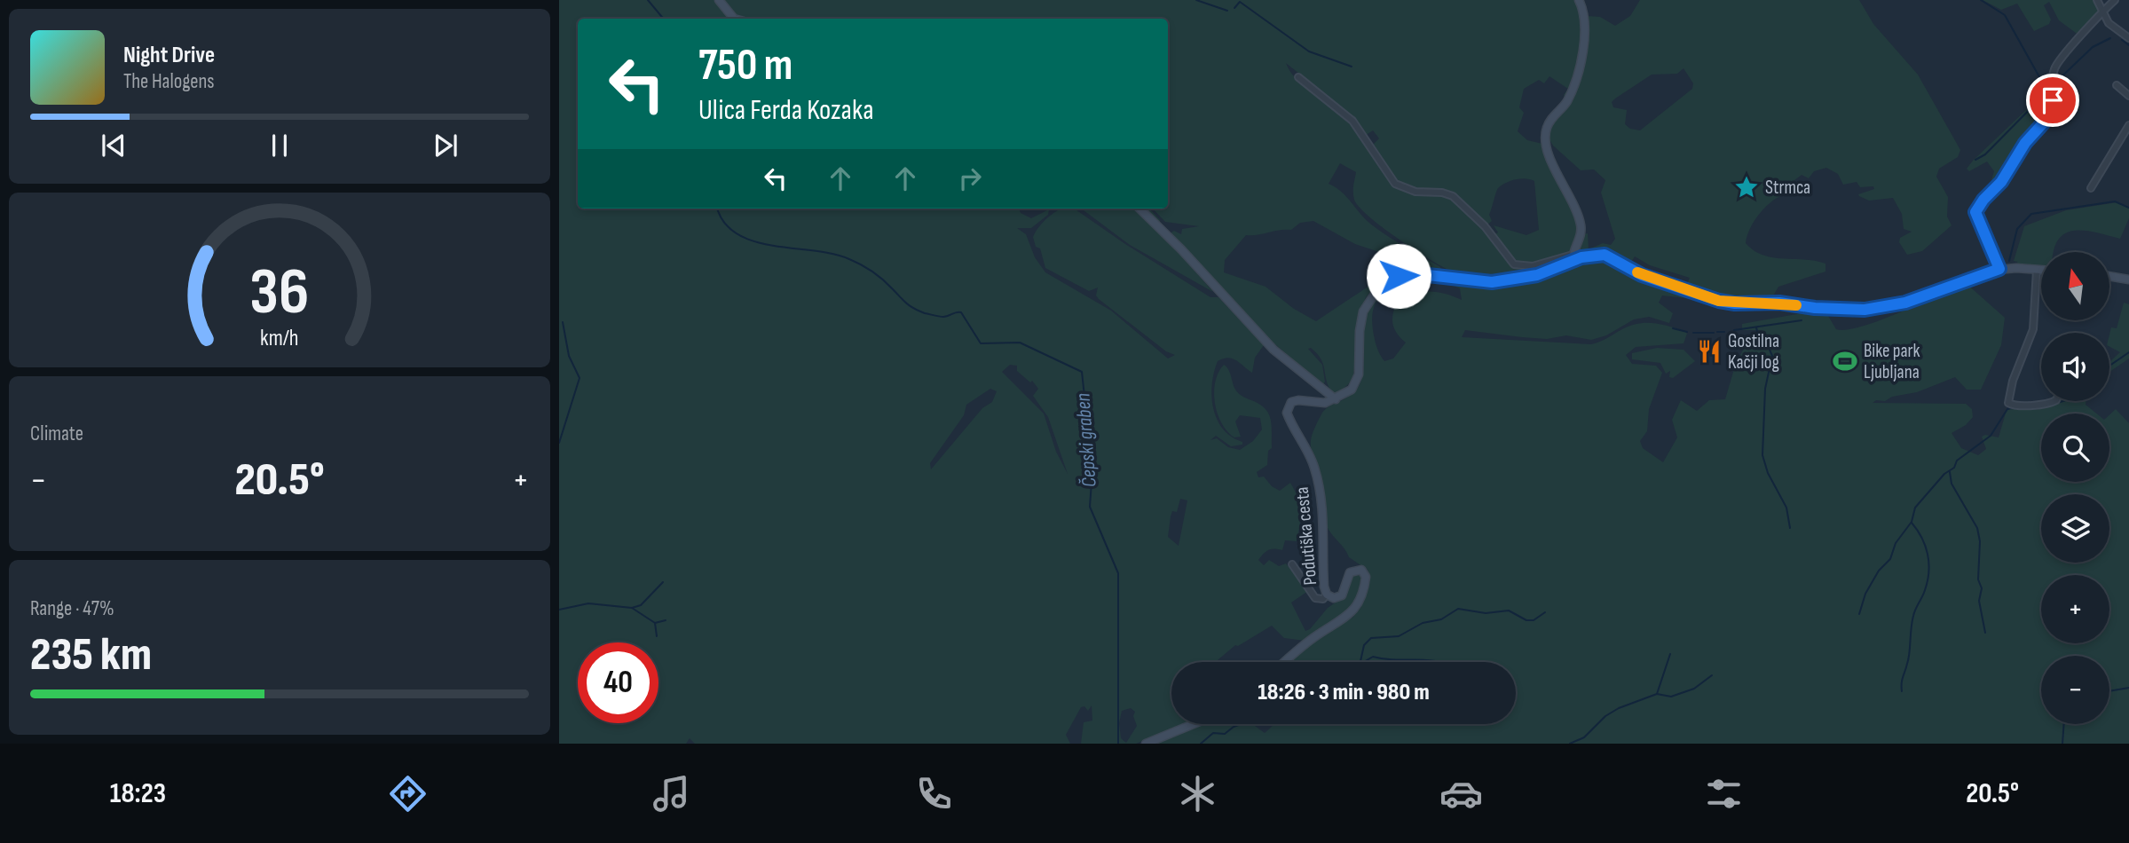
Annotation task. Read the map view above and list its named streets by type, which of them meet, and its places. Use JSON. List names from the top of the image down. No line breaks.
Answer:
{"streets":{"street":["Podutiška cesta"]},"water":["Čepski graben"],"places":{"place":["Strmca"],"restaurant":["Gostilna Kačji log"],"sports":["Bike park Ljubljana"]},"north":"top","page":{"turn":["750 m","Ulica Ferda Kozaka"],"song":["Night Drive","The Halogens"],"map_buttons":["+","−"],"tile":["Climate",["Range · 47%","235 km"]],"heat":["−","20.5°","+"],"limit":"40","trip":"18:26 · 3 min · 980 m","tabs":["18:23","20.5°"],"gauge":["36","km/h"]}}
